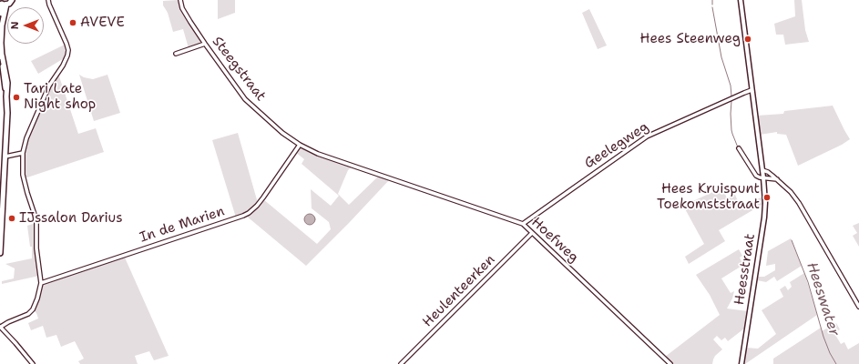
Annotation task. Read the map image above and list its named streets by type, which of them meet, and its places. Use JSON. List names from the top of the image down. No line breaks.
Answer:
{"streets":{"street":["Steegstraat","Geelegweg","In de Marien","Hoefweg","Heesstraat","Heulenteerken"]},"crossings":[["Steegstraat","In de Marien"],["Steegstraat","Hoefweg"],["Geelegweg","Hoefweg"],["Geelegweg","Heesstraat"],["Hoefweg","Heulenteerken"]],"water":["Heeswater"],"places":["AVEVE","Hees Steenweg","Tari Late Night shop","Hees Kruispunt Toekomststraat","IJssalon Darius"],"north":"left"}
